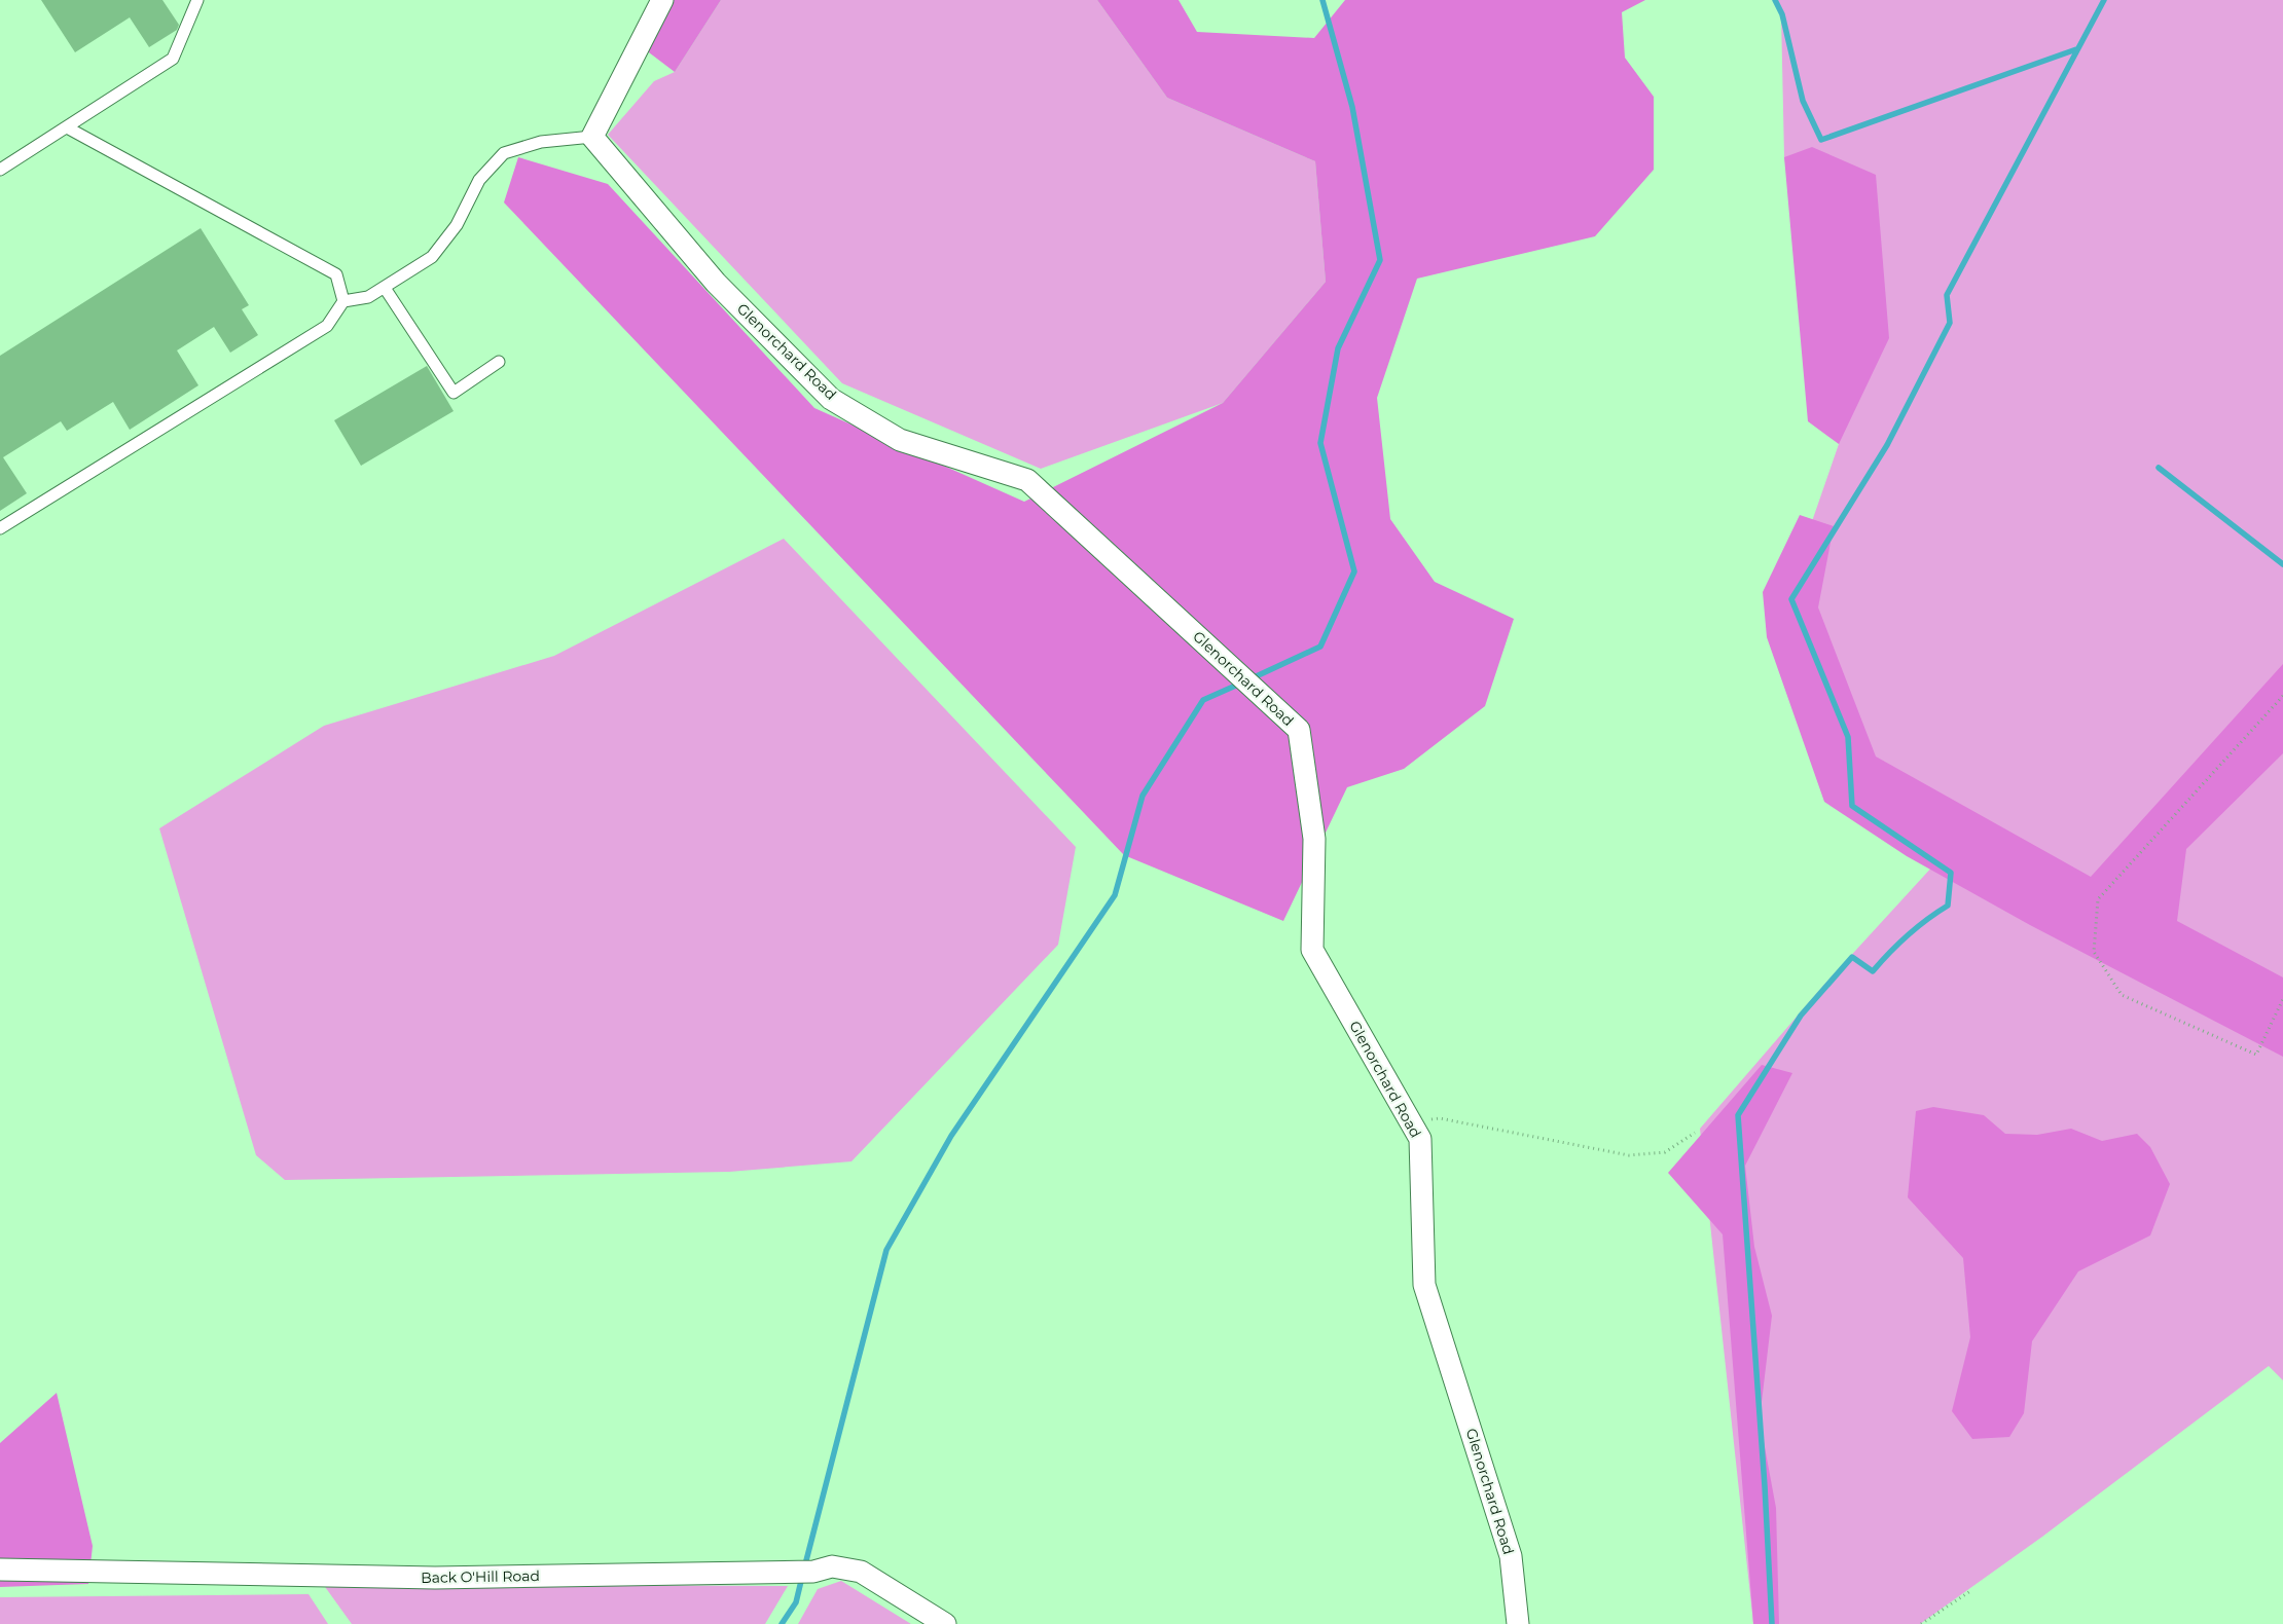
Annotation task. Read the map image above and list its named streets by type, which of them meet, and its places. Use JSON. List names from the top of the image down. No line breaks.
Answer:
{"streets":{"street":["Glenorchard Road","Back O'Hill Road"]}}
